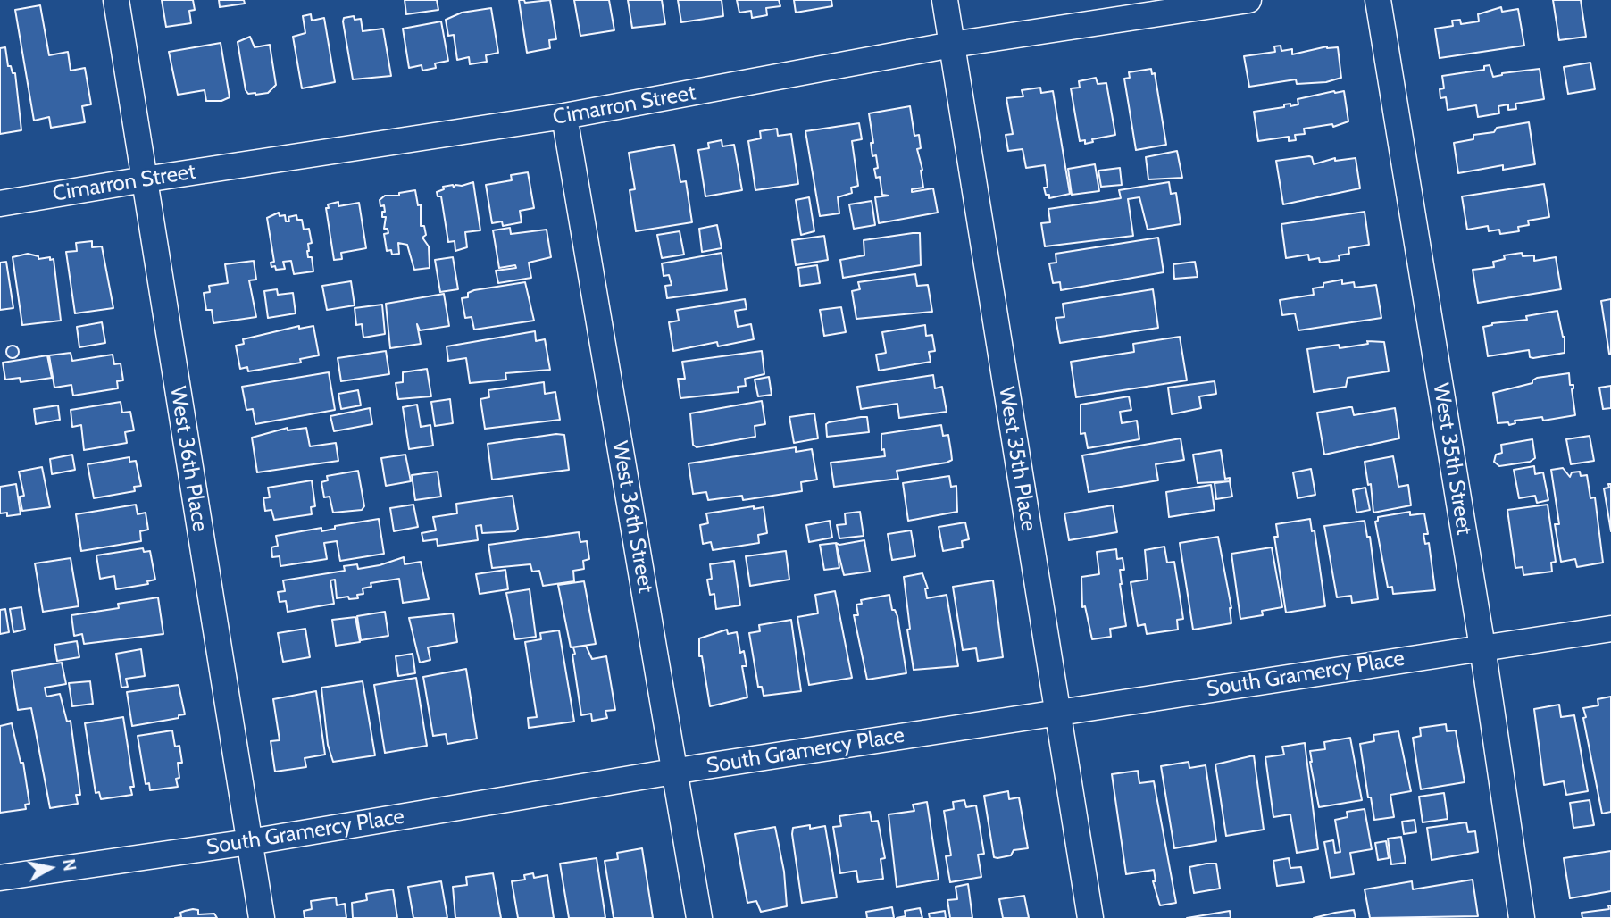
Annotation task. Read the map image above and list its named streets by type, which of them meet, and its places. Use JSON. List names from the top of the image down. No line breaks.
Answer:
{"streets":{"street":["Cimarron Street","West 36th Place","West 35th Place","West 35th Street","West 36th Street","South Gramercy Place"]},"crossings":[["Cimarron Street","West 36th Place"],["Cimarron Street","West 35th Place"],["Cimarron Street","West 36th Street"],["West 36th Place","South Gramercy Place"],["West 35th Place","South Gramercy Place"],["West 35th Street","South Gramercy Place"],["West 36th Street","South Gramercy Place"]],"north":"right"}
